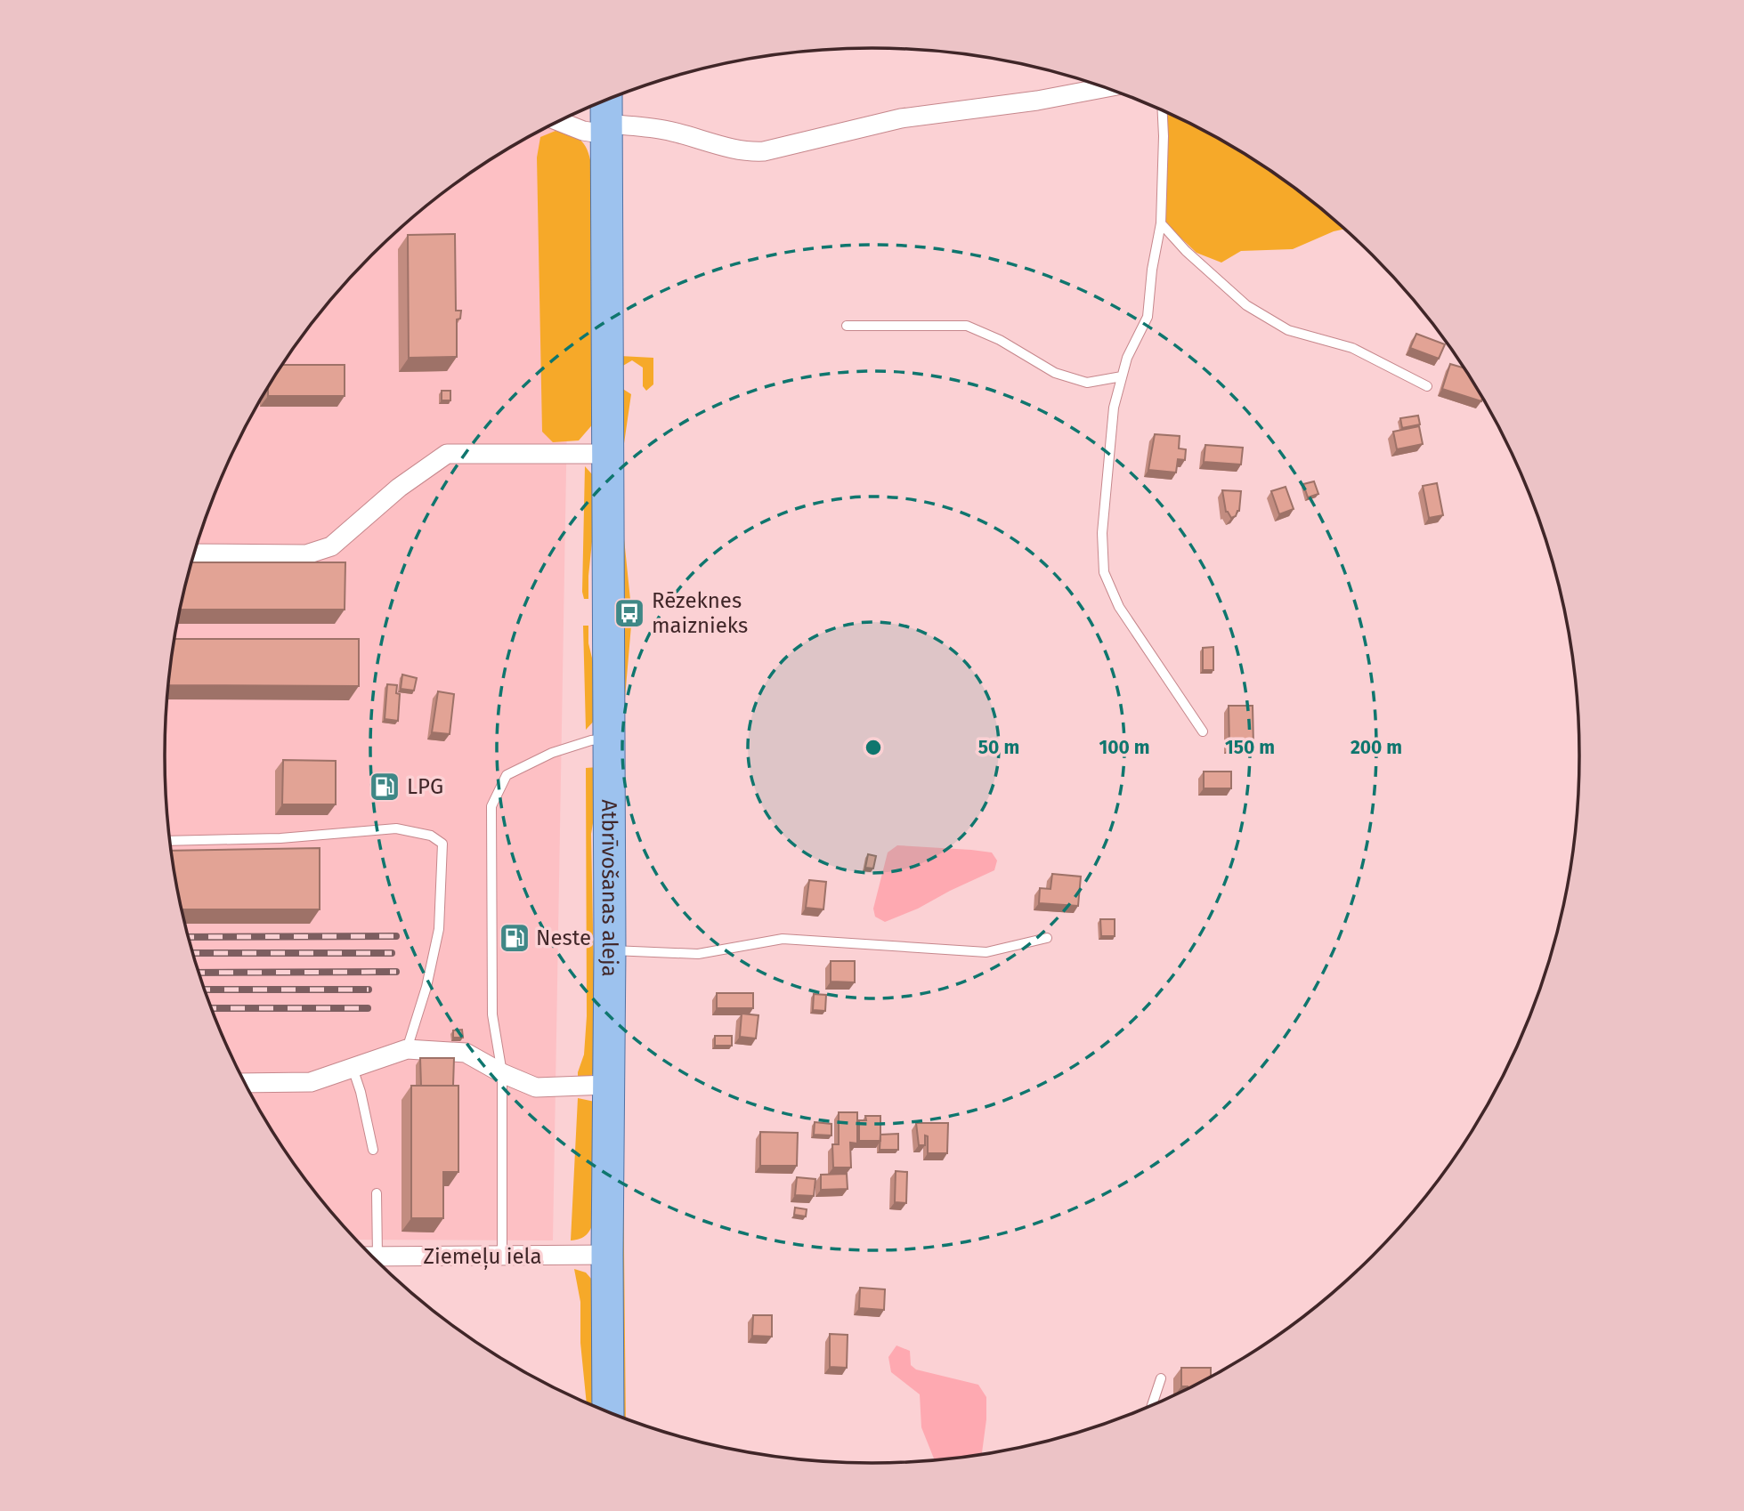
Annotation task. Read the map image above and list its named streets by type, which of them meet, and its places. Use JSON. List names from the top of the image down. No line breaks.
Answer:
{"streets":{"main road":["Atbrīvošanas aleja"],"street":["Ziemeļu iela"]},"crossings":[["Atbrīvošanas aleja","Ziemeļu iela"]],"places":{"bus stop":["Rēzeknes maiznieks"],"fuel station":["LPG","Neste"]},"rings":["50 m","100 m","150 m","200 m"]}
